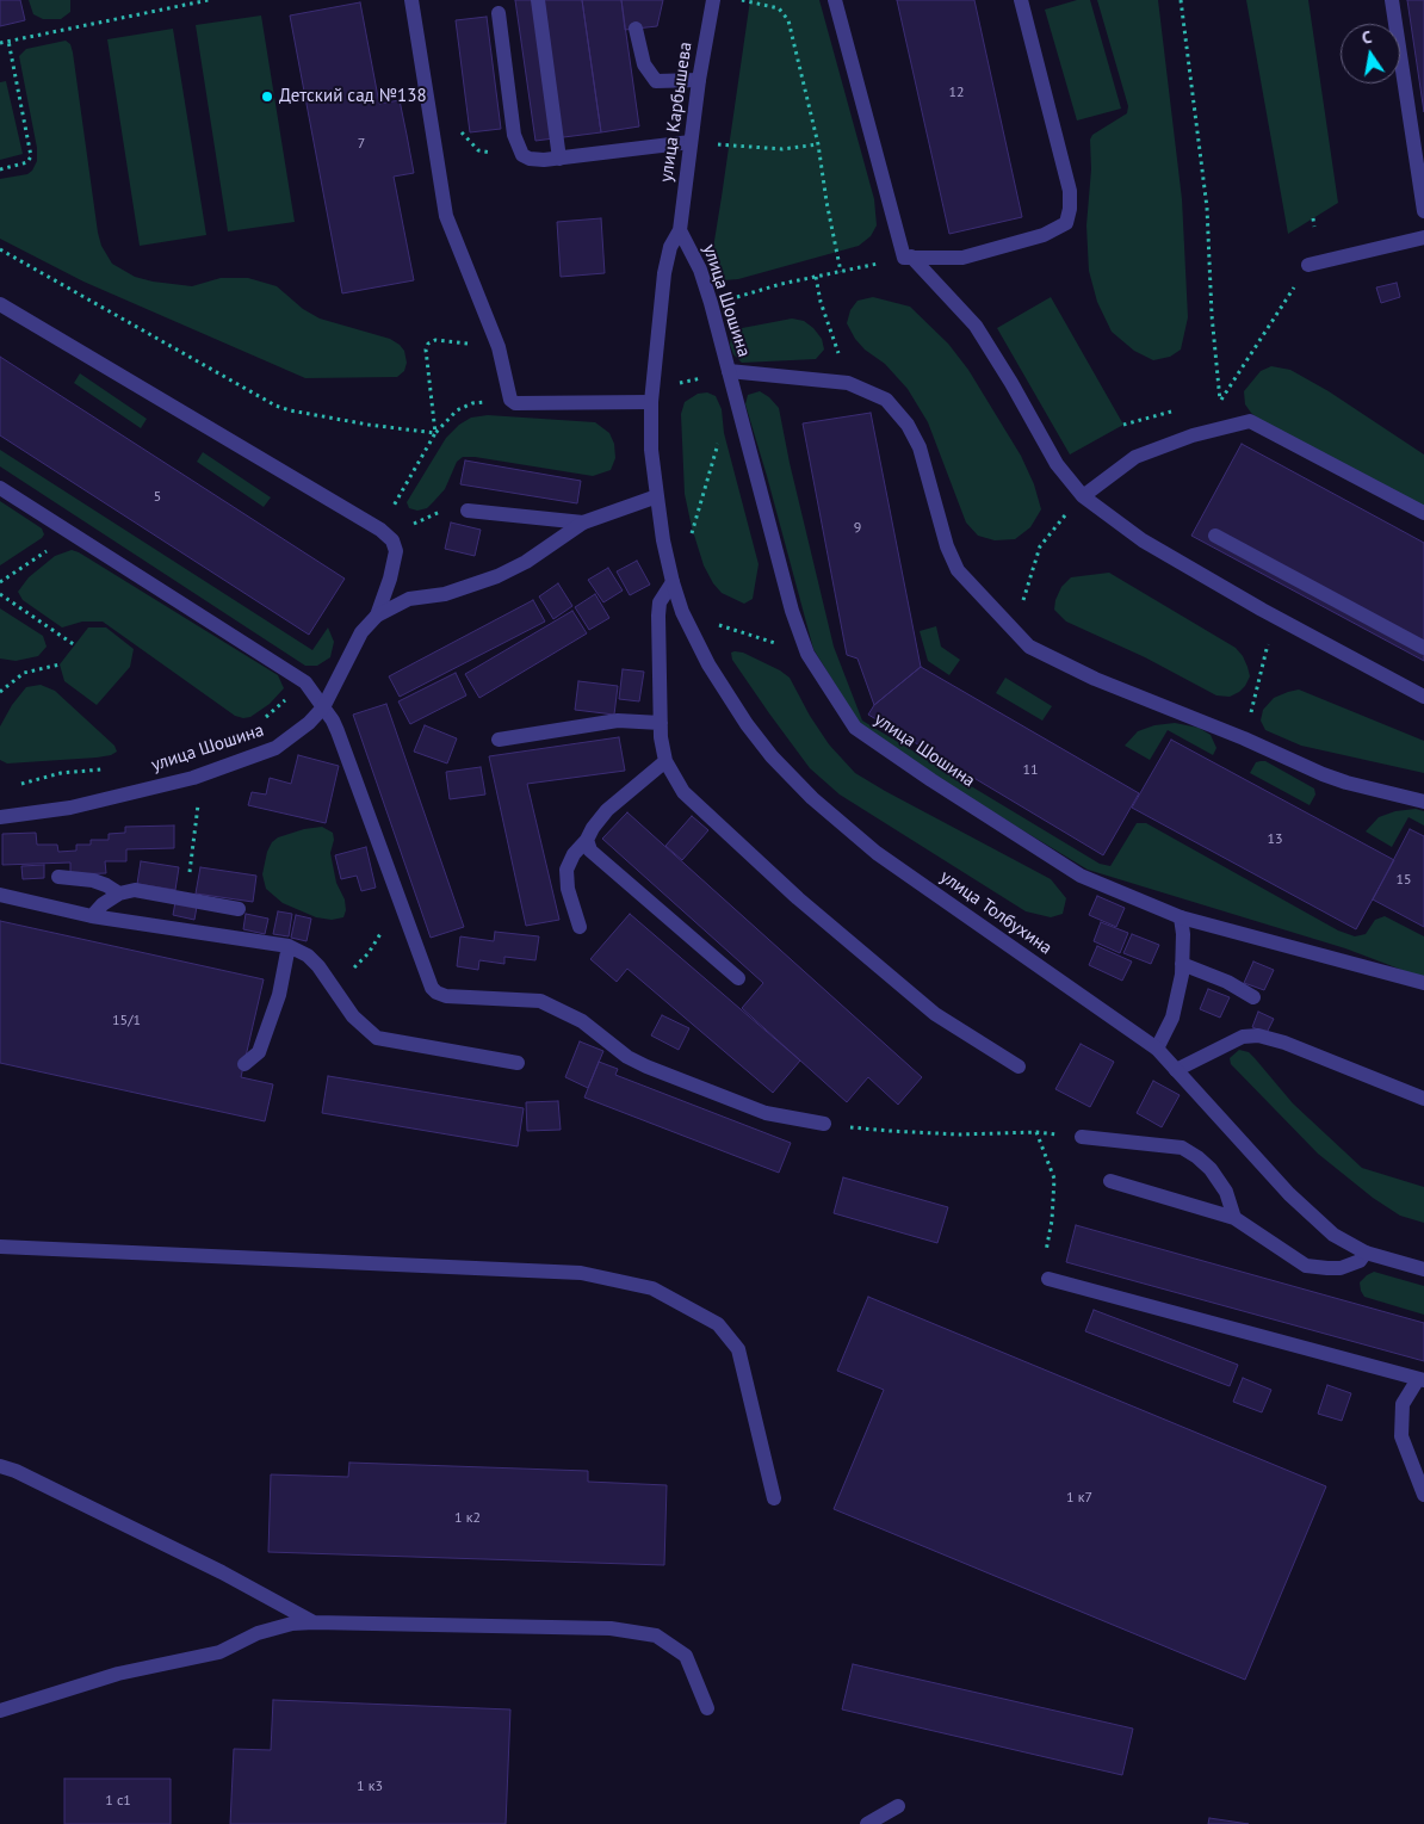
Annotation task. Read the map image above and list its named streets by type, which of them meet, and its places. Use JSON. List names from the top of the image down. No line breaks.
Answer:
{"streets":{"street":["улица Карбышева","улица Шошина","улица Толбухина"]},"crossings":[["улица Карбышева","улица Шошина"],["улица Шошина","улица Толбухина"]],"places":["Детский сад №138"],"house_numbers":["12","7","5","9","11","13","15","15/1","1 к7","1 к2","1 к3","1 с1"],"north":"top"}
